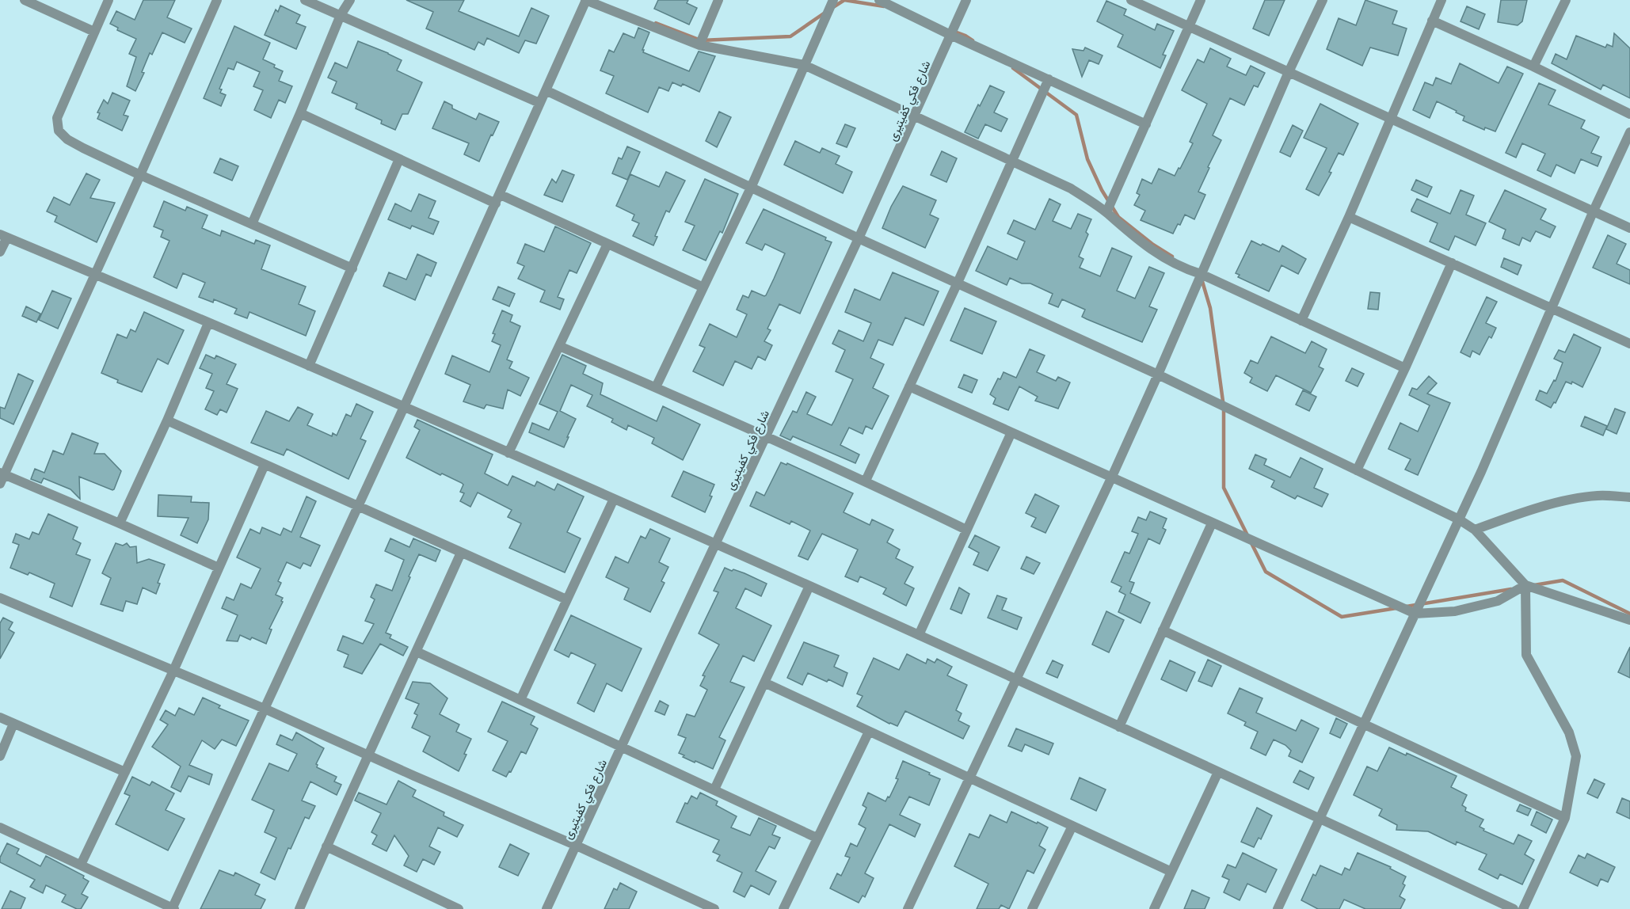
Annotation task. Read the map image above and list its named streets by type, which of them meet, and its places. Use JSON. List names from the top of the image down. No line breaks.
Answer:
{"streets":{"street":["شارع فكي كفيتيرى"]}}
